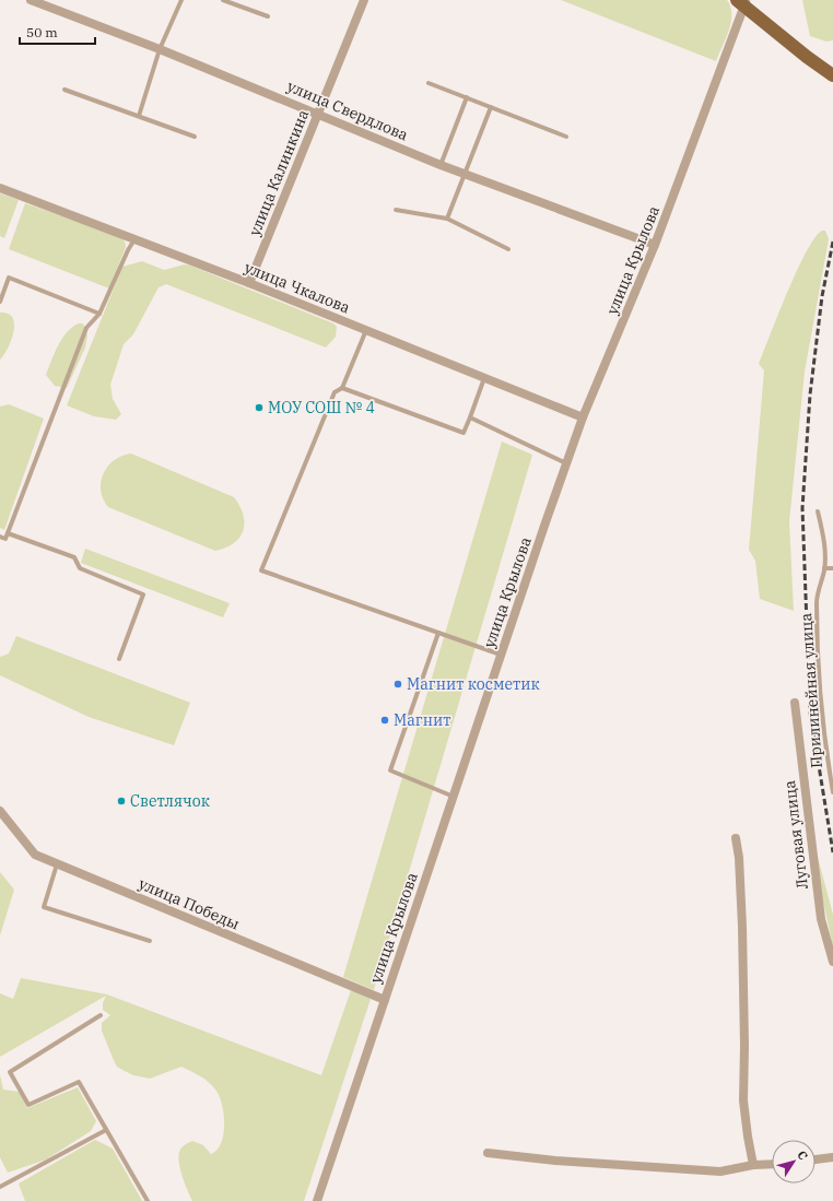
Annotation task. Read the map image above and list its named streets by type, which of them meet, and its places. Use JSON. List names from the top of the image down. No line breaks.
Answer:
{"streets":{"street":["улица Свердлова","улица Калинкина","улица Крылова","улица Чкалова","Луговая улица","улица Победы"],"lane":["Прилинейная улица"]},"crossings":[["улица Свердлова","улица Калинкина"],["улица Свердлова","улица Крылова"],["улица Калинкина","улица Чкалова"],["улица Крылова","улица Чкалова"],["улица Крылова","улица Победы"]],"places":["МОУ СОШ № 4","Магнит косметик","Магнит","Светлячок"],"scale_bar":"50 m","north":"top right"}
